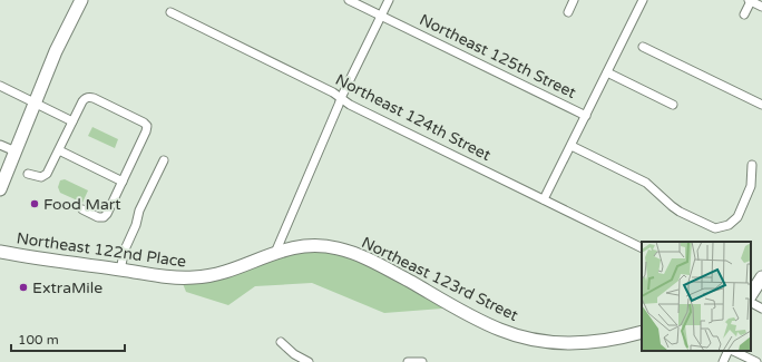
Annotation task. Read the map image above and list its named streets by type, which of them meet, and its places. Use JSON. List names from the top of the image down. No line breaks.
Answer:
{"streets":{"street":["Northeast 125th Street","Northeast 124th Street","Northeast 122nd Place","Northeast 123rd Street"]},"crossings":[["Northeast 122nd Place","Northeast 123rd Street"]],"places":["Food Mart","ExtraMile"],"scale_bar":"100 m"}
